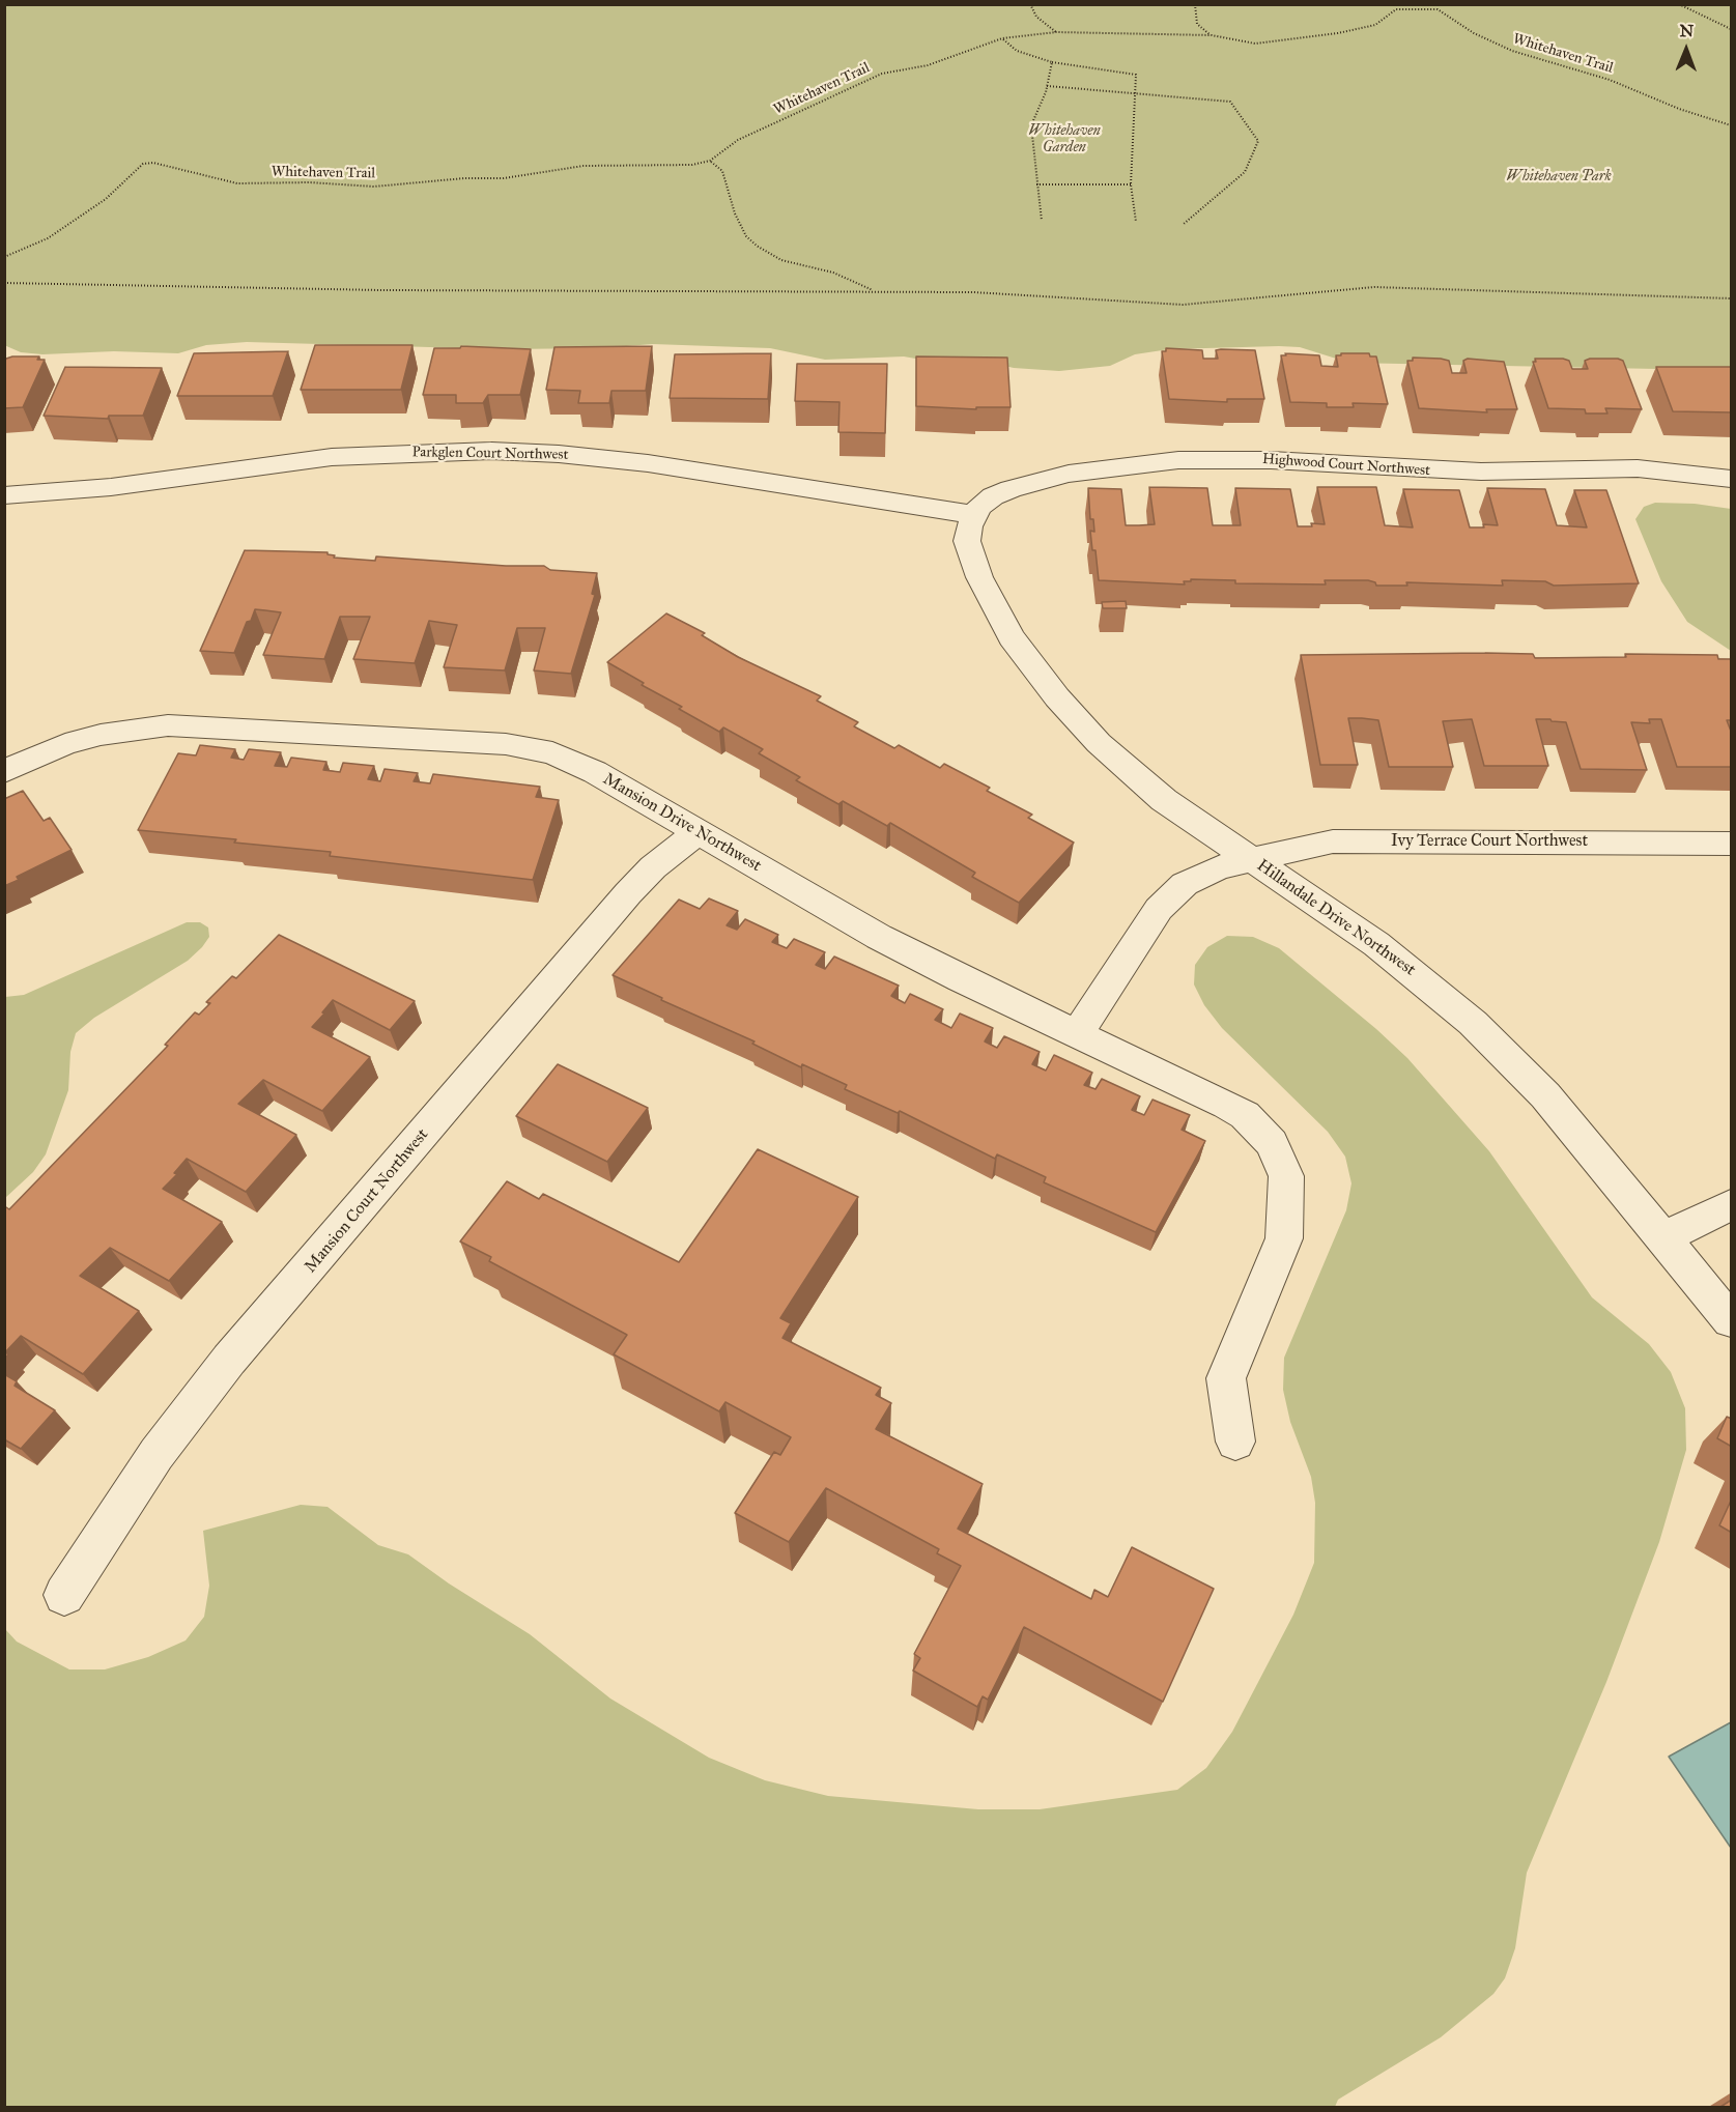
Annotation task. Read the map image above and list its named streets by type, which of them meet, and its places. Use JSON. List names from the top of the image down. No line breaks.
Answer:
{"streets":{"street":["Parkglen Court Northwest","Highwood Court Northwest","Mansion Drive Northwest","Ivy Terrace Court Northwest","Hillandale Drive Northwest","Mansion Court Northwest"],"path":["Whitehaven Trail"]},"crossings":[["Parkglen Court Northwest","Highwood Court Northwest"],["Parkglen Court Northwest","Hillandale Drive Northwest"],["Highwood Court Northwest","Hillandale Drive Northwest"],["Mansion Drive Northwest","Mansion Court Northwest"],["Ivy Terrace Court Northwest","Hillandale Drive Northwest"]],"parks":["Whitehaven Garden","Whitehaven Park"],"north":"top"}
